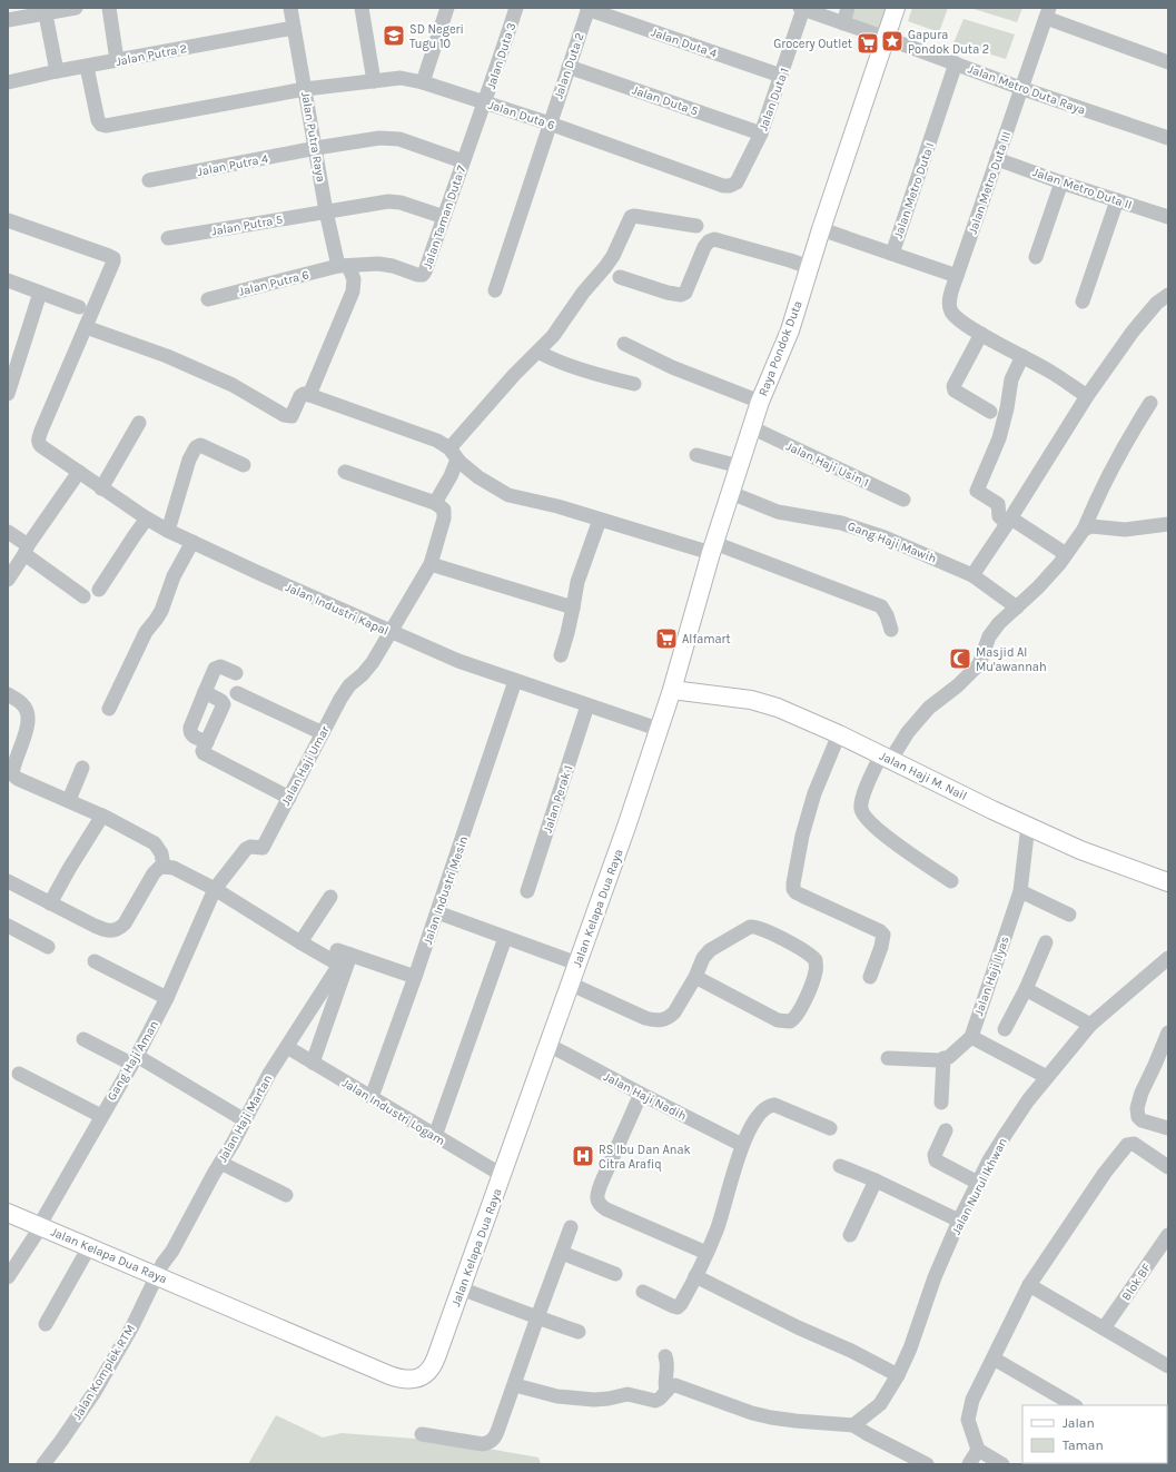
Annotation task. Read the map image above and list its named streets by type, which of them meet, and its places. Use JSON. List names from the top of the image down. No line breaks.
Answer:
{"streets":{"main road":["Raya Pondok Duta","Jalan Haji M. Nail","Jalan Kelapa Dua Raya"],"street":["Jalan Duta 4","Jalan Putra 2","Jalan Duta 3","Jalan Duta 2","Jalan Metro Duta Raya","Jalan Duta 1","Jalan Duta 5","Jalan Duta 6","Jalan Putra Raya","Jalan Putra 4","Jalan Metro Duta III","Jalan Metro Duta II","Jalan Metro Duta I","Jalan Taman Duta 7","Jalan Putra 5","Jalan Putra 6","Jalan Haji Usin 1","Gang Haji Mawih","Jalan Industri Kapal","Jalan Haji Umar","Jalan Perak 1","Jalan Industri Mesin","Jalan Haji Ilyas","Gang Haji Aman","Jalan Haji Nadih","Jalan Industri Logam","Jalan Haji Martan","Jalan Nurul Ikhwan","Blok BF","Jalan Komplek RTM"]},"crossings":[["Jalan Duta 4","Jalan Duta 2"],["Jalan Duta 4","Jalan Duta 1"],["Jalan Putra 2","Jalan Duta 6"],["Jalan Putra 2","Jalan Putra Raya"],["Jalan Duta 3","Jalan Duta 6"],["Jalan Duta 3","Jalan Taman Duta 7"],["Jalan Duta 2","Jalan Duta 5"],["Jalan Duta 2","Jalan Duta 6"],["Jalan Metro Duta Raya","Jalan Duta 1"],["Jalan Metro Duta Raya","Jalan Metro Duta III"],["Jalan Metro Duta Raya","Jalan Metro Duta I"],["Jalan Metro Duta Raya","Raya Pondok Duta"],["Jalan Duta 1","Jalan Duta 5"],["Jalan Duta 1","Jalan Duta 6"],["Jalan Duta 6","Jalan Putra Raya"],["Jalan Duta 6","Jalan Taman Duta 7"],["Jalan Putra Raya","Jalan Putra 4"],["Jalan Putra Raya","Jalan Taman Duta 7"],["Jalan Putra Raya","Jalan Putra 5"],["Jalan Putra Raya","Jalan Putra 6"],["Jalan Putra 4","Jalan Taman Duta 7"],["Jalan Metro Duta III","Jalan Metro Duta II"],["Jalan Metro Duta III","Jalan Metro Duta I"],["Jalan Taman Duta 7","Jalan Putra 5"],["Jalan Taman Duta 7","Jalan Putra 6"],["Raya Pondok Duta","Jalan Haji Usin 1"],["Raya Pondok Duta","Gang Haji Mawih"],["Raya Pondok Duta","Jalan Haji M. Nail"],["Raya Pondok Duta","Jalan Kelapa Dua Raya"],["Jalan Industri Kapal","Jalan Haji Umar"],["Jalan Industri Kapal","Jalan Perak 1"],["Jalan Industri Kapal","Jalan Industri Mesin"],["Jalan Industri Kapal","Jalan Kelapa Dua Raya"],["Jalan Haji Umar","Gang Haji Aman"],["Jalan Haji M. Nail","Jalan Kelapa Dua Raya"],["Jalan Haji M. Nail","Jalan Haji Ilyas"],["Jalan Industri Mesin","Jalan Industri Logam"],["Jalan Kelapa Dua Raya","Gang Haji Aman"],["Jalan Kelapa Dua Raya","Jalan Haji Nadih"],["Jalan Kelapa Dua Raya","Jalan Industri Logam"],["Jalan Kelapa Dua Raya","Jalan Haji Martan"],["Jalan Kelapa Dua Raya","Jalan Komplek RTM"],["Jalan Industri Logam","Jalan Haji Martan"],["Jalan Haji Martan","Jalan Komplek RTM"]],"places":{"school or university":["SD Negeri Tugu 10"],"place":["Gapura Pondok Duta 2"],"supermarket":["Grocery Outlet","Alfamart"],"mosque":["Masjid Al Mu'awannah"],"hospital":["RS Ibu Dan Anak Citra Arafiq"]},"legend":["Jalan","Taman"]}
